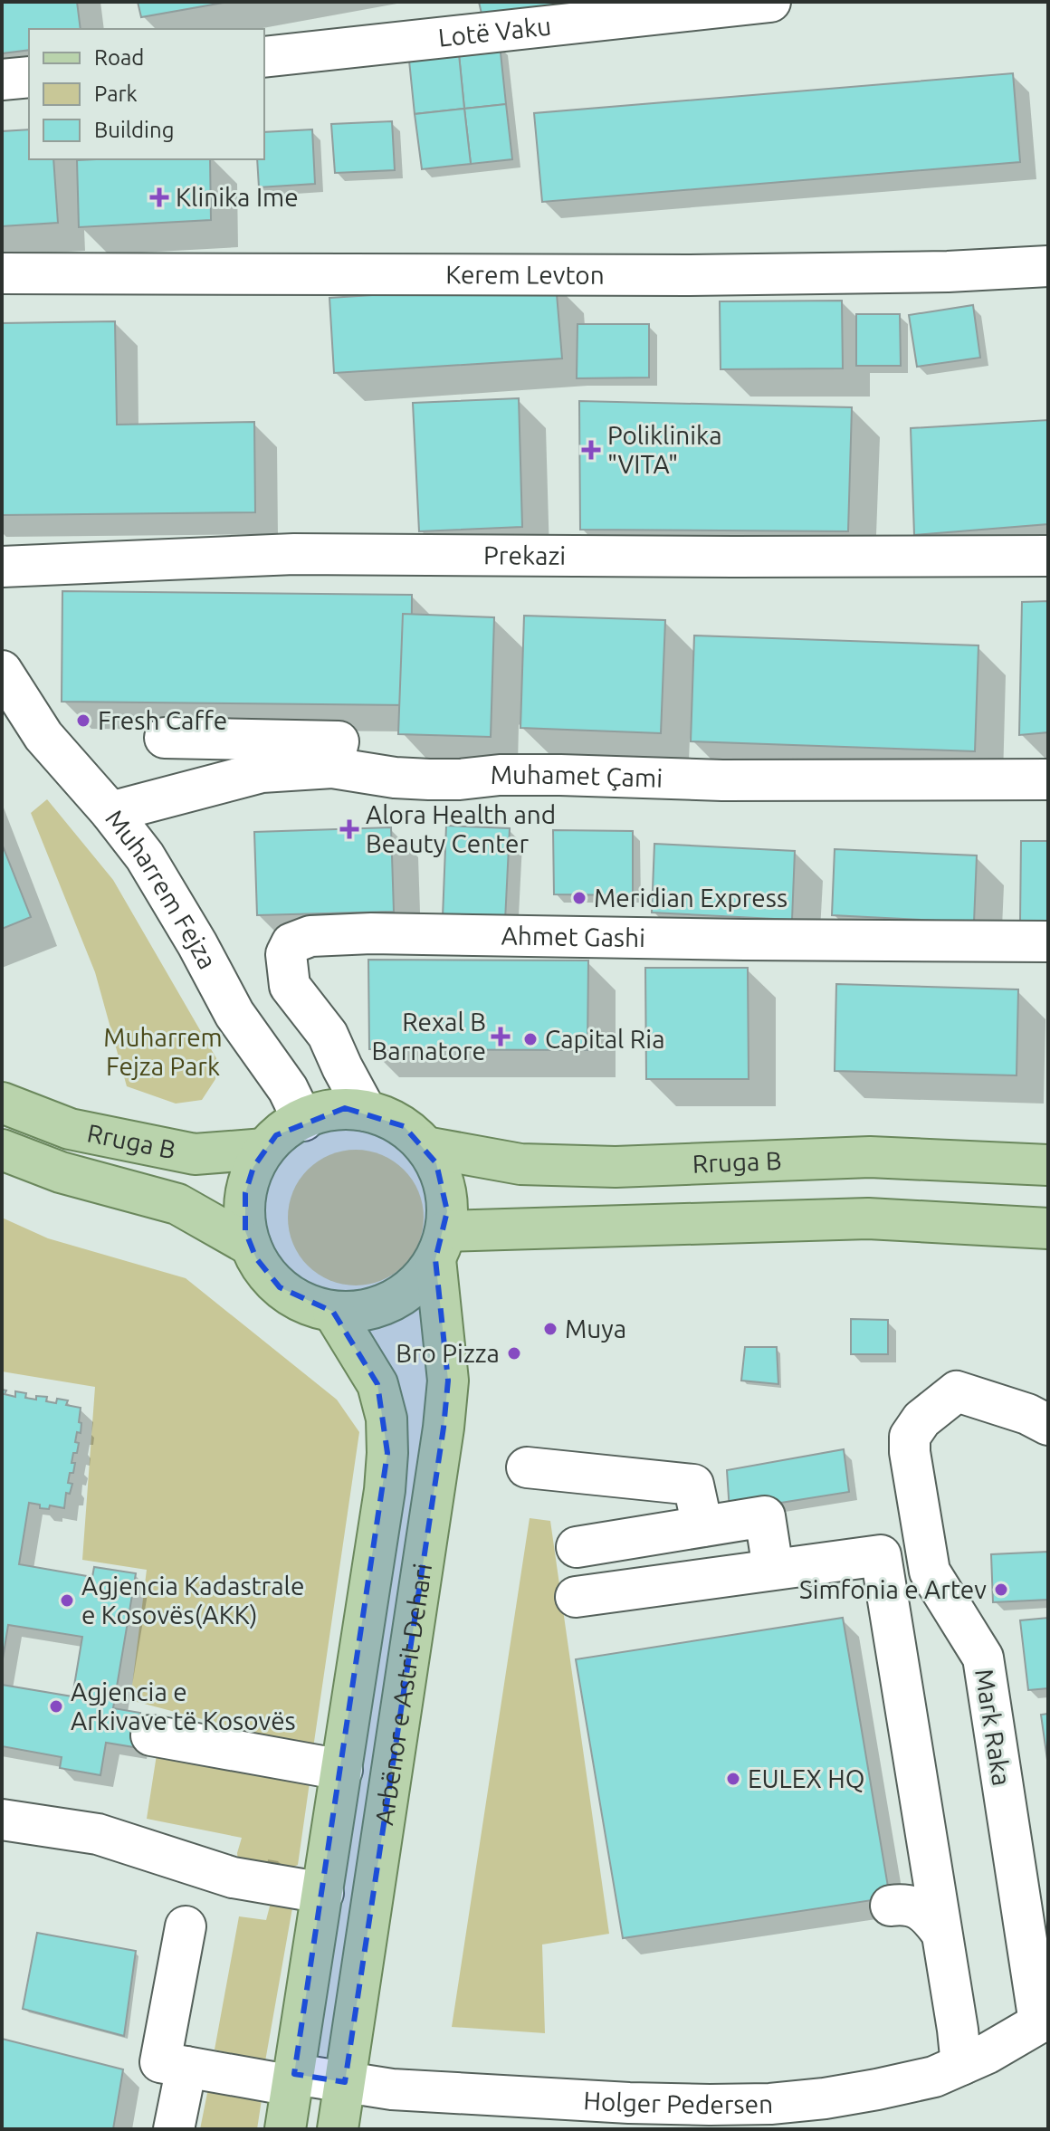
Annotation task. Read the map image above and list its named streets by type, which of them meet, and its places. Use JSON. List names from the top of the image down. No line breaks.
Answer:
{"streets":{"main road":["Rruga B","Arbënor e Astrit Dehari"],"street":["Lotë Vaku","Kerem Levton","Prekazi","Muhamet Çami","Muharrem Fejza","Ahmet Gashi","Mark Raka","Holger Pedersen"]},"crossings":[["Muhamet Çami","Muharrem Fejza"],["Muharrem Fejza","Ahmet Gashi"],["Muharrem Fejza","Rruga B"],["Muharrem Fejza","Arbënor e Astrit Dehari"],["Ahmet Gashi","Rruga B"],["Ahmet Gashi","Arbënor e Astrit Dehari"],["Rruga B","Arbënor e Astrit Dehari"],["Arbënor e Astrit Dehari","Holger Pedersen"],["Mark Raka","Holger Pedersen"]],"parks":["Muharrem Fejza Park"],"places":{"health":["Klinika Ime","Poliklinika \"VITA\"","Alora Health and Beauty Center","Rexal B Barnatore"],"other":["Fresh Caffe","Meridian Express","Capital Ria","Muya","Bro Pizza","Simfonia e Artev","Agjencia Kadastrale e Kosovës(AKK)","Agjencia e Arkivave të Kosovës","EULEX HQ"]},"legend":["Road","Park","Building"]}
